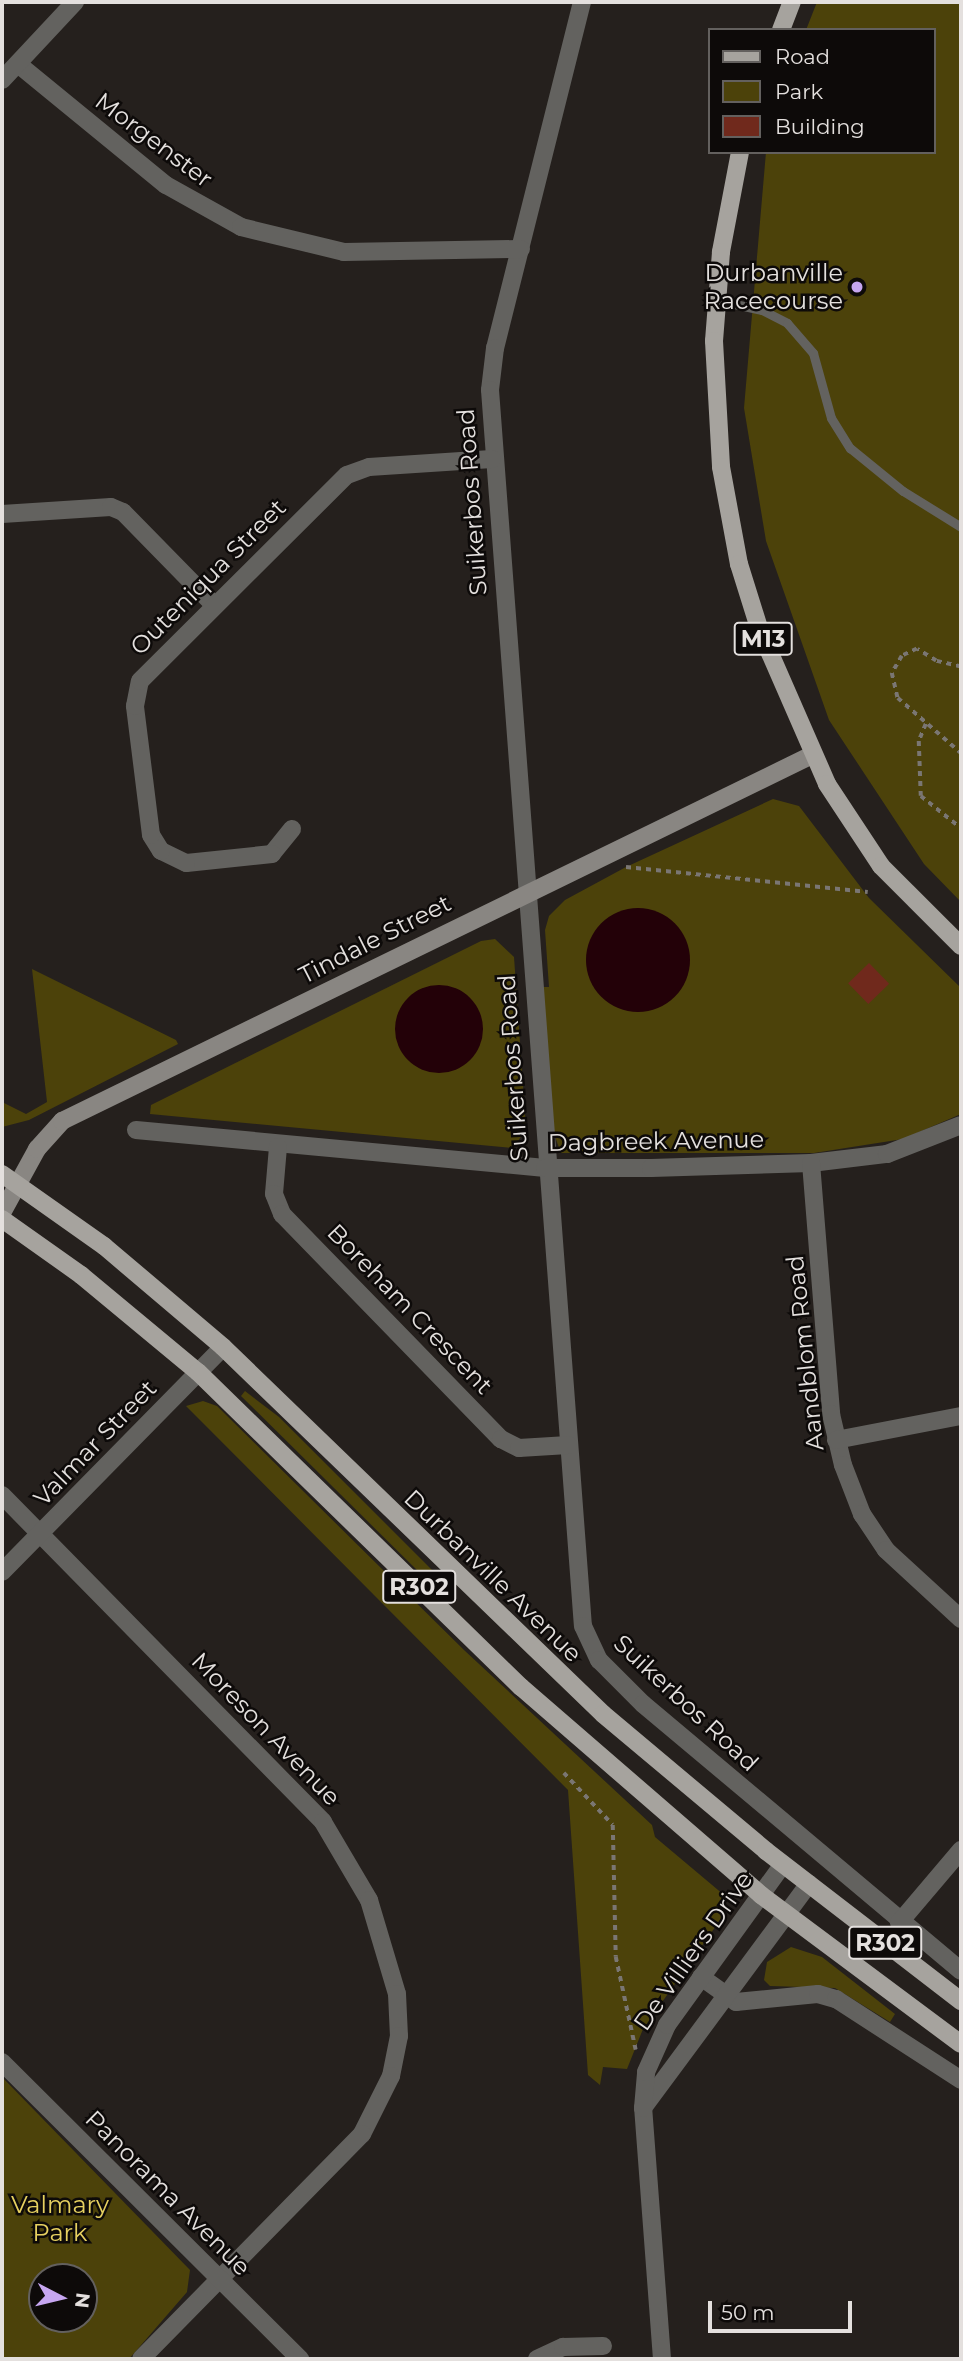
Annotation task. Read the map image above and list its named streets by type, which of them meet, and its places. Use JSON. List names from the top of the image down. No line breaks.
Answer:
{"streets":{"main road":["M13","Tindale Street","Durbanville Avenue","R302"],"street":["Morgenster","Suikerbos Road","Outeniqua Street","Dagbreek Avenue","Boreham Crescent","Aandblom Road","Valmar Street","Moreson Avenue","De Villiers Drive","Panorama Avenue"]},"crossings":[["Morgenster","Suikerbos Road"],["Suikerbos Road","Outeniqua Street"],["Suikerbos Road","Tindale Street"],["Suikerbos Road","Dagbreek Avenue"],["Suikerbos Road","Boreham Crescent"],["M13","Tindale Street"],["Tindale Street","Durbanville Avenue"],["Dagbreek Avenue","Boreham Crescent"],["Dagbreek Avenue","Aandblom Road"],["Valmar Street","Durbanville Avenue"],["Valmar Street","R302"],["Valmar Street","Moreson Avenue"],["Durbanville Avenue","De Villiers Drive"],["R302","De Villiers Drive"],["Moreson Avenue","Panorama Avenue"]],"parks":["Valmary Park"],"places":["Durbanville Racecourse"],"legend":["Road","Park","Building"],"scale_bar":"50 m","north":"right"}
